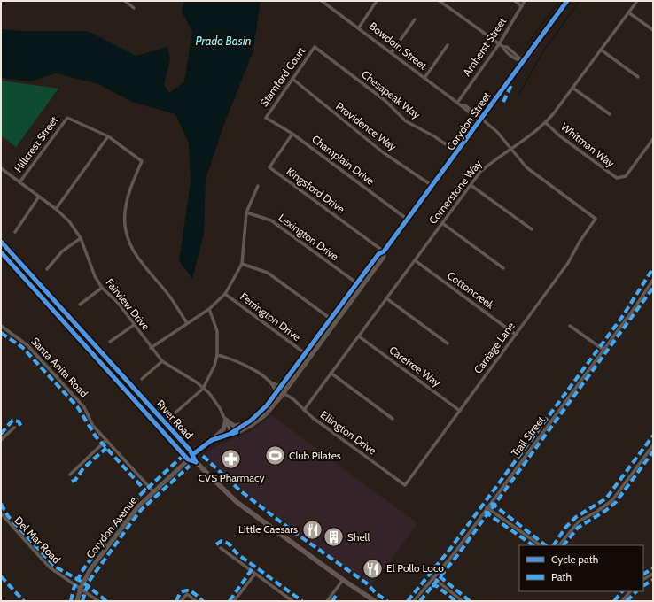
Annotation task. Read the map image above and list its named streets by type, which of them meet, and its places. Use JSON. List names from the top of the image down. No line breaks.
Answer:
{"streets":{"main road":["Corydon Street","River Road","Corydon Avenue"],"street":["Bowdoin Street","Amherst Street","Stamford Court","Chesapeak Way","Providence Way","Hillcrest Street","Whitman Way","Champlain Drive","Kingsford Drive","Cornerstone Way","Lexington Drive","Cottoncreek","Fairview Drive","Ferrington Drive","Carriage Lane","Carefree Way","Santa Anita Road","Ellington Drive","Trail Street","Del Mar Road"]},"crossings":[["Bowdoin Street","Amherst Street"],["Bowdoin Street","Corydon Street"],["Bowdoin Street","Cornerstone Way"],["Bowdoin Street","Carriage Lane"],["Stamford Court","Chesapeak Way"],["Stamford Court","Providence Way"],["Stamford Court","Champlain Drive"],["Chesapeak Way","Corydon Street"],["Corydon Street","Providence Way"],["Corydon Street","Champlain Drive"],["Corydon Street","Kingsford Drive"],["Corydon Street","Lexington Drive"],["Corydon Street","Fairview Drive"],["Corydon Street","Ferrington Drive"],["Corydon Street","River Road"],["Corydon Street","Ellington Drive"],["Corydon Street","Corydon Avenue"],["Hillcrest Street","Fairview Drive"],["Whitman Way","Cornerstone Way"],["Champlain Drive","Kingsford Drive"],["Cornerstone Way","Cottoncreek"],["Cornerstone Way","Carefree Way"],["Cornerstone Way","Ellington Drive"],["Cottoncreek","Carriage Lane"],["Carriage Lane","Carefree Way"],["Carriage Lane","Ellington Drive"],["Santa Anita Road","Corydon Avenue"],["River Road","Corydon Avenue"],["Corydon Avenue","Del Mar Road"]],"water":["Prado Basin"],"places":{"sports":["Club Pilates"],"pharmacy":["CVS Pharmacy"],"restaurant":["Little Caesars","El Pollo Loco"],"building":["Shell"]},"legend":["Cycle path","Path"]}
